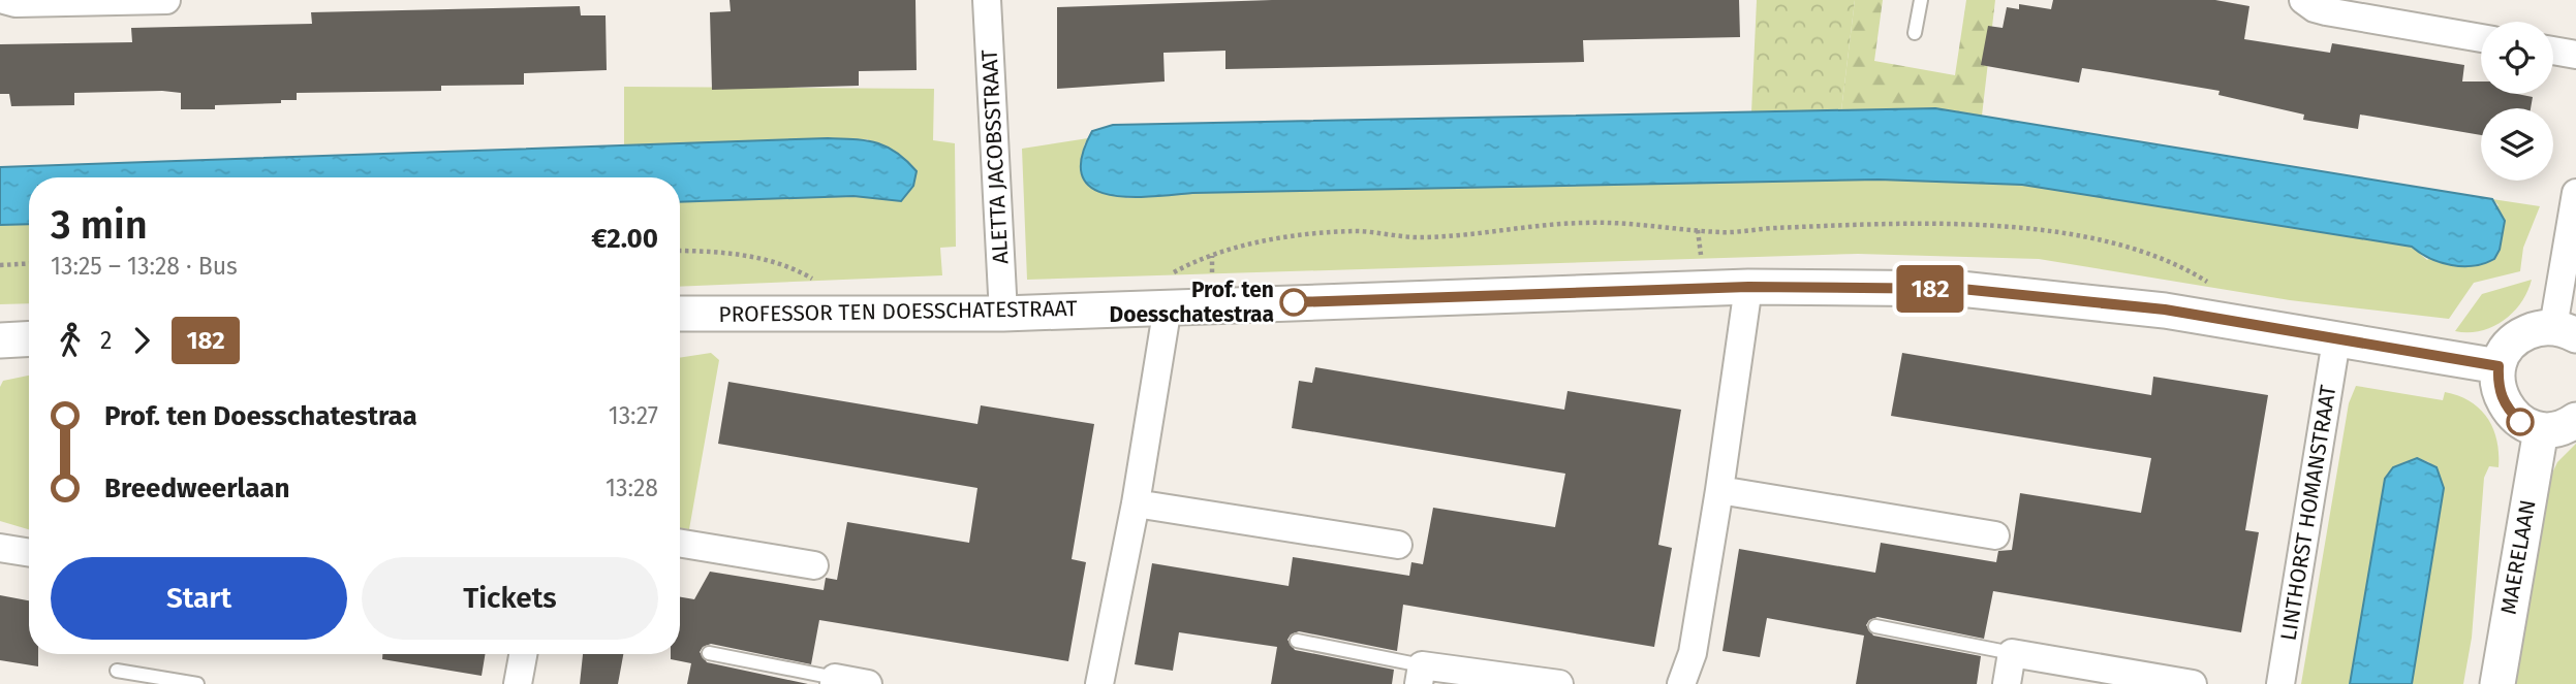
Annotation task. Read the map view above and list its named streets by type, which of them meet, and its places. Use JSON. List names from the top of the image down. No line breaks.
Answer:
{"streets":{"street":["ALETTA JACOBSSTRAAT","PROFESSOR TEN DOESSCHATESTRAAT","LINTHORST HOMANSTRAAT","MAERELAAN"]},"crossings":[["ALETTA JACOBSSTRAAT","PROFESSOR TEN DOESSCHATESTRAAT"],["PROFESSOR TEN DOESSCHATESTRAAT","LINTHORST HOMANSTRAAT"]],"places":["Prof. ten Doesschatestraa"],"lines":["bus line 182"],"page":{"on_map":"182","heading":["3 min","13:25 – 13:28 · Bus","€2.00"],"legs":["2","182"],"list":[{"name":"Prof. ten Doesschatestraa","value":"13:27"},{"name":"Breedweerlaan","value":"13:28"}],"buttons":["Start","Tickets"]}}
